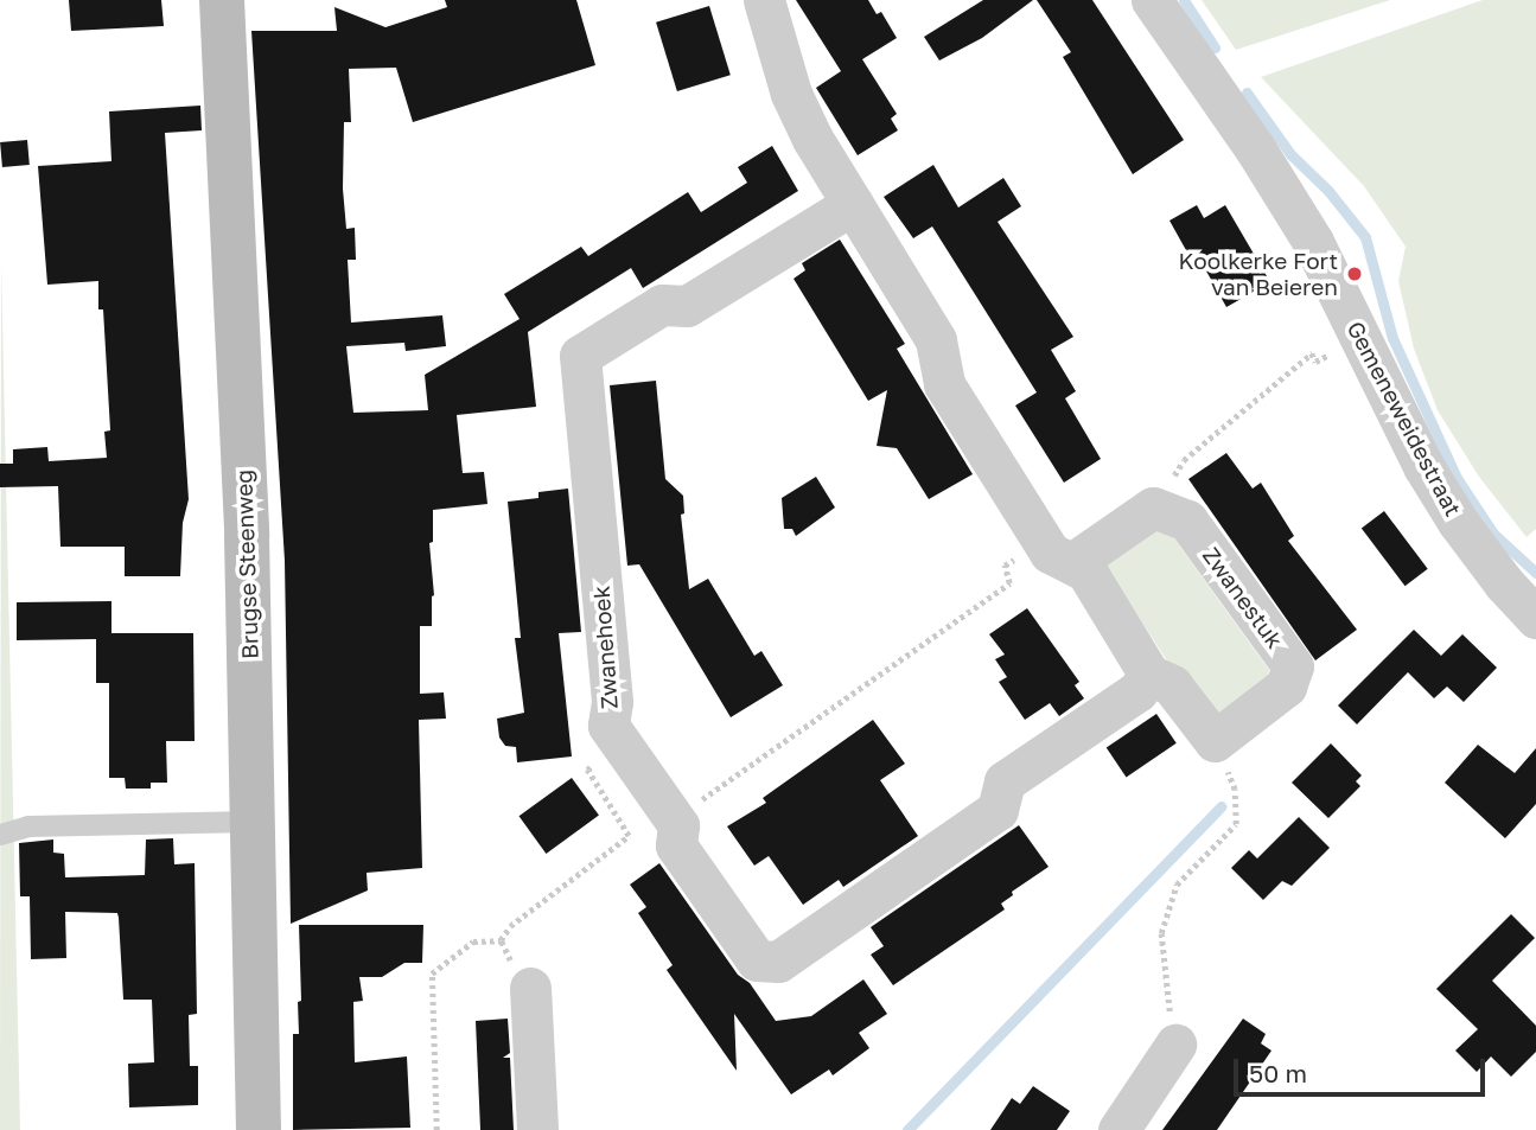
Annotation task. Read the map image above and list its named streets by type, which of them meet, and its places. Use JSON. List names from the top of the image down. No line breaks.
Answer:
{"streets":{"main road":["Brugse Steenweg"],"street":["Gemeneweidestraat","Zwanestuk","Zwanehoek"]},"places":["Koolkerke Fort van Beieren"],"scale_bar":"50 m"}
